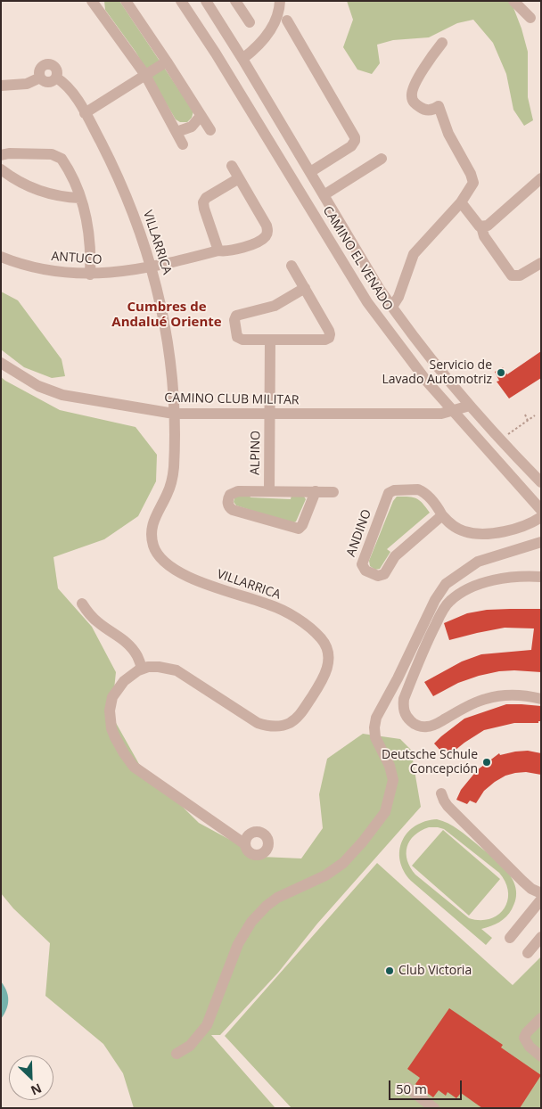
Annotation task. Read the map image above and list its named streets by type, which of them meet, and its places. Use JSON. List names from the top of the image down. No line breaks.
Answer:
{"streets":{"street":["VILLARRICA","ANTUCO","CAMINO EL VENADO","CAMINO CLUB MILITAR","ALPINO","ANDINO"]},"crossings":[["VILLARRICA","ANTUCO"],["VILLARRICA","CAMINO CLUB MILITAR"],["CAMINO EL VENADO","CAMINO CLUB MILITAR"],["CAMINO CLUB MILITAR","ALPINO"]],"districts":["Cumbres de Andalué Oriente"],"places":["Servicio de Lavado Automotriz","Deutsche Schule Concepción","Club Victoria"],"scale_bar":"50 m","north":"bottom right"}
